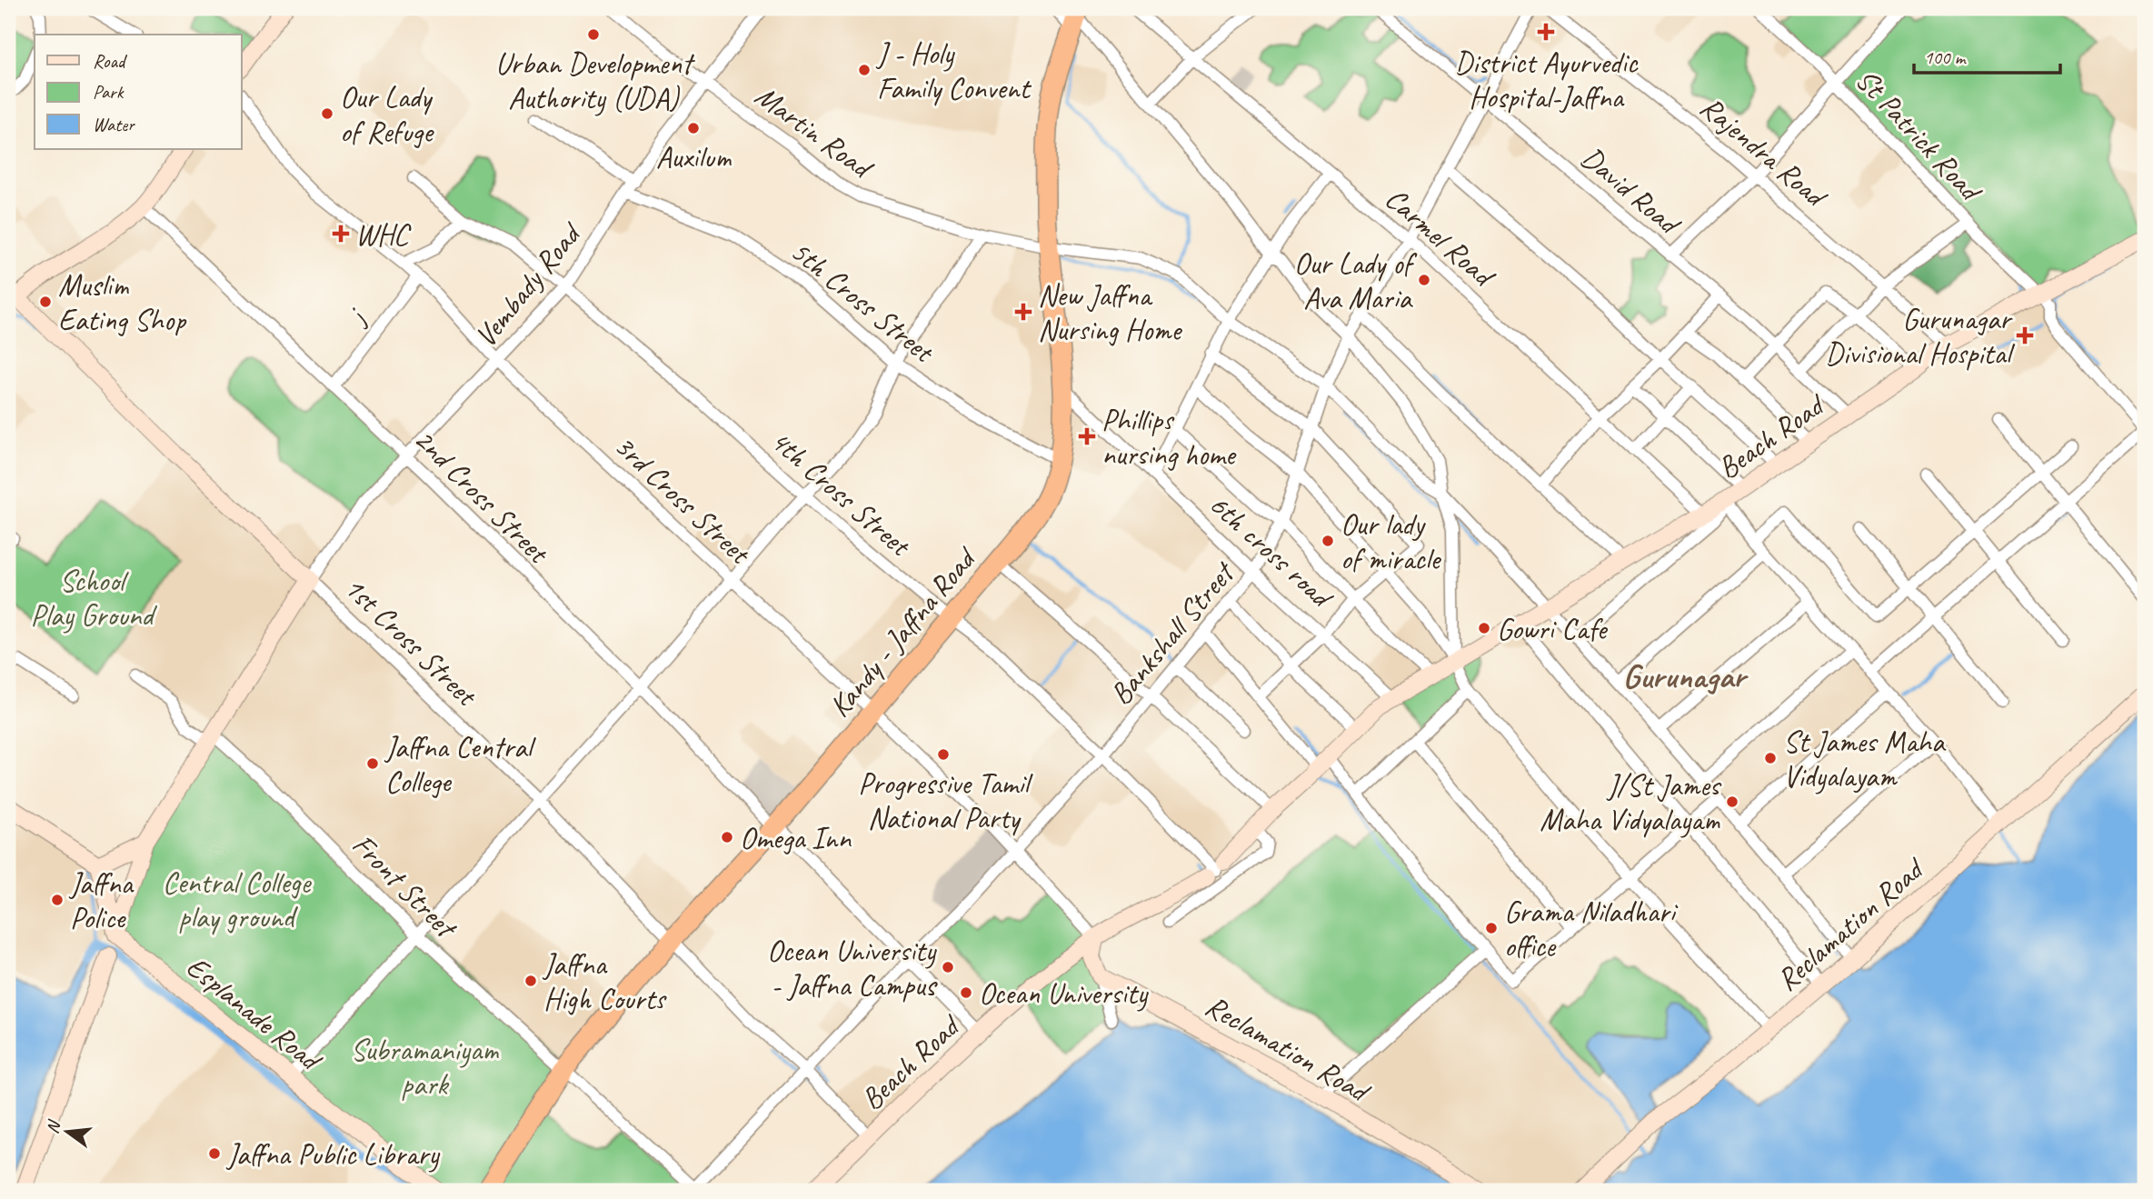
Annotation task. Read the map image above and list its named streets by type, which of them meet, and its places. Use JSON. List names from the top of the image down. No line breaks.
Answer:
{"streets":{"highway":["Kandy - Jaffna Road"],"main road":["Beach Road","1st Cross Street","Reclamation Road","Esplanade Road"],"street":["Martin Road","St Patrick Road","Rajendra Road","David Road","Carmel Road","Vembady Road","5th Cross Street","j","4th Cross Street","2nd Cross Street","3rd Cross Street","6th cross road","Bankshall Street","Front Street"]},"crossings":[["Martin Road","Vembady Road"],["Martin Road","Beach Road"],["Martin Road","Kandy - Jaffna Road"],["Martin Road","Bankshall Street"],["Martin Road","Reclamation Road"],["St Patrick Road","Beach Road"],["David Road","Beach Road"],["David Road","Bankshall Street"],["Carmel Road","Beach Road"],["Carmel Road","Bankshall Street"],["Carmel Road","Reclamation Road"],["Vembady Road","5th Cross Street"],["Vembady Road","4th Cross Street"],["Vembady Road","2nd Cross Street"],["Vembady Road","3rd Cross Street"],["Vembady Road","1st Cross Street"],["5th Cross Street","Kandy - Jaffna Road"],["j","2nd Cross Street"],["j","3rd Cross Street"],["Beach Road","4th Cross Street"],["Beach Road","2nd Cross Street"],["Beach Road","3rd Cross Street"],["Beach Road","1st Cross Street"],["4th Cross Street","Kandy - Jaffna Road"],["4th Cross Street","Bankshall Street"],["2nd Cross Street","Kandy - Jaffna Road"],["2nd Cross Street","Bankshall Street"],["3rd Cross Street","Kandy - Jaffna Road"],["3rd Cross Street","Bankshall Street"],["6th cross road","Kandy - Jaffna Road"],["6th cross road","Bankshall Street"],["Kandy - Jaffna Road","1st Cross Street"],["Kandy - Jaffna Road","Front Street"],["Bankshall Street","1st Cross Street"]],"districts":["Gurunagar"],"parks":["School Play Ground","Central College play ground","Subramaniyam park"],"places":{"health":["District Ayurvedic Hospital-Jaffna","WHC","New Jaffna Nursing Home","Gurunagar Divisional Hospital","Phillips nursing home"],"other":["Urban Development Authority (UDA)","J - Holy Family Convent","Our Lady of Refuge","Auxilum","Our Lady of Ava Maria","Muslim Eating Shop","Our lady of miracle","Gowri Cafe","Progressive Tamil National Party","St James Maha Vidyalayam","Jaffna Central College","J/St James Maha Vidyalayam","Omega Inn","Jaffna Police","Grama Niladhari office","Ocean University - Jaffna Campus","Jaffna High Courts","Ocean University","Jaffna Public Library"]},"legend":["Road","Park","Water"],"scale_bar":"100 m","north":"left"}
